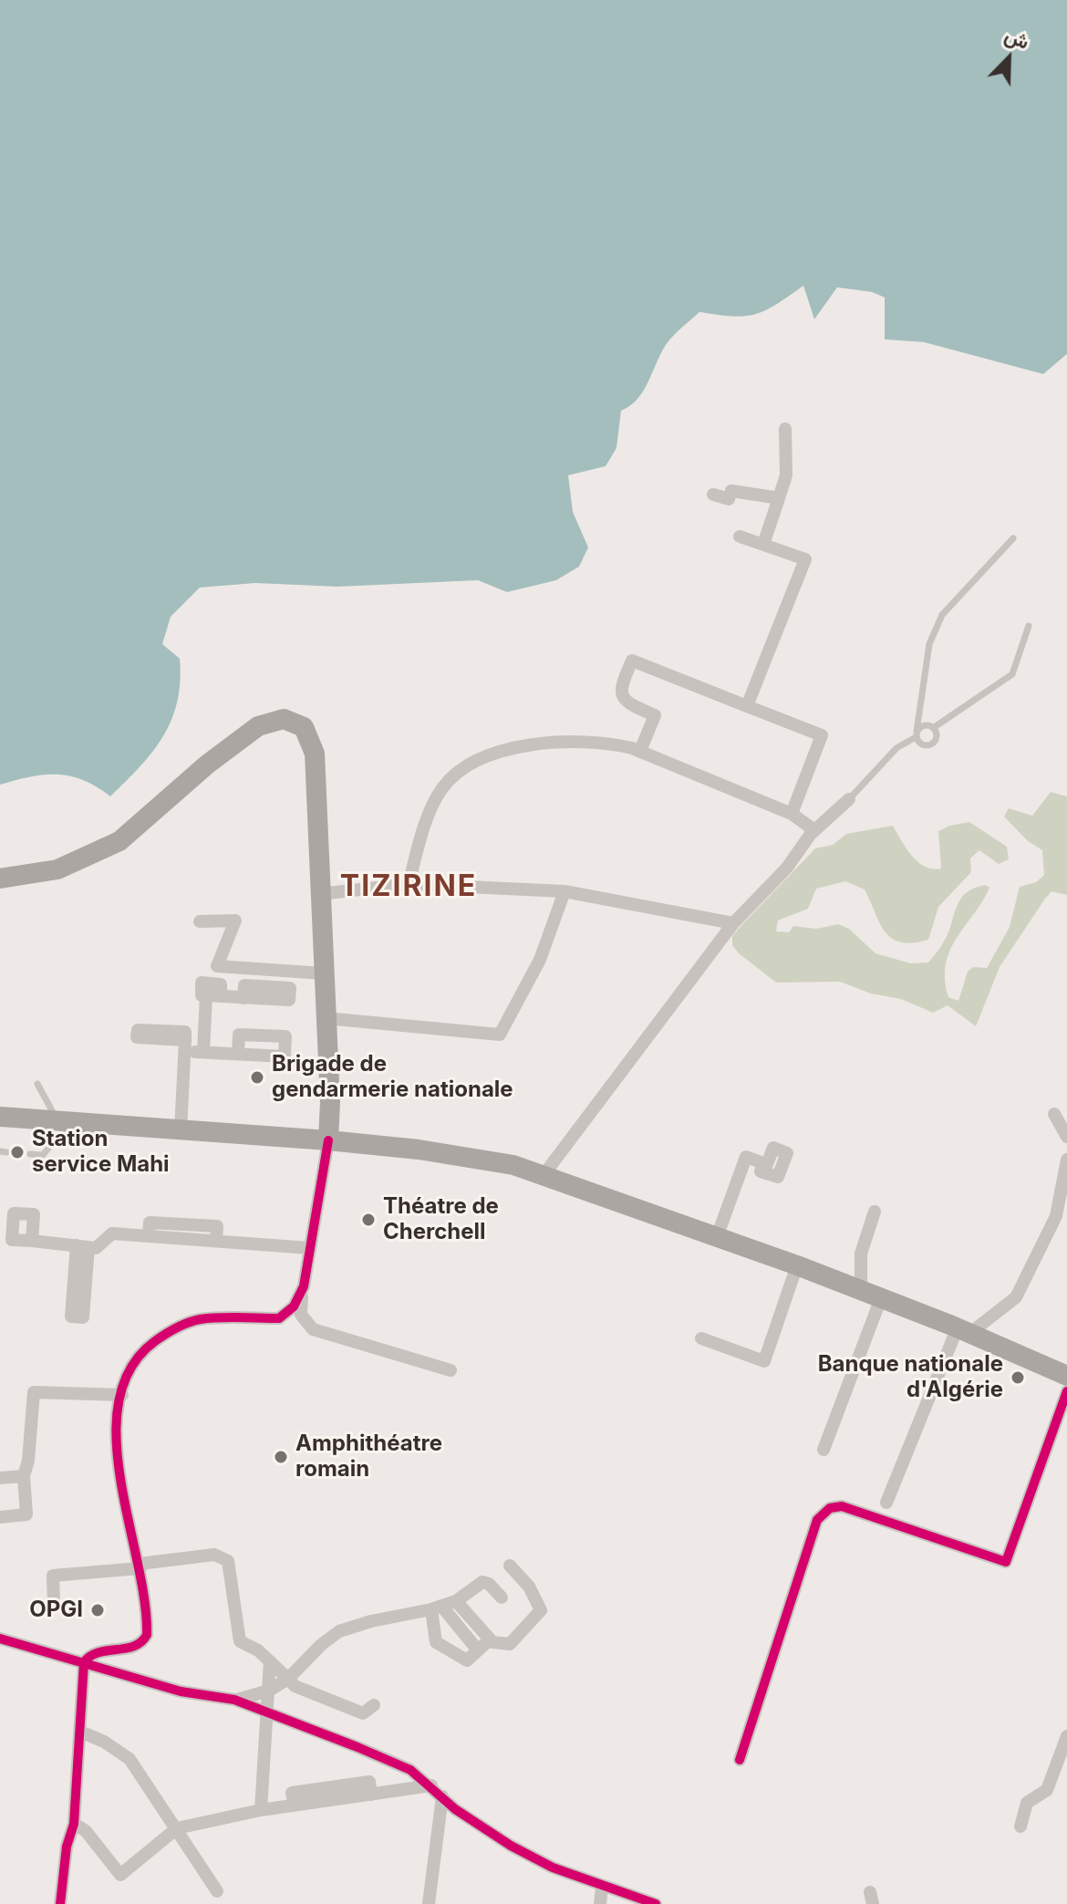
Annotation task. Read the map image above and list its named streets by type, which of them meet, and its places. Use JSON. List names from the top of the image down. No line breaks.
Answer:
{"districts":["TIZIRINE"],"places":["Brigade de gendarmerie nationale","Station service Mahi","Théatre de Cherchell","Banque nationale d'Algérie","Amphithéatre romain","OPGI"],"north":"top right"}
